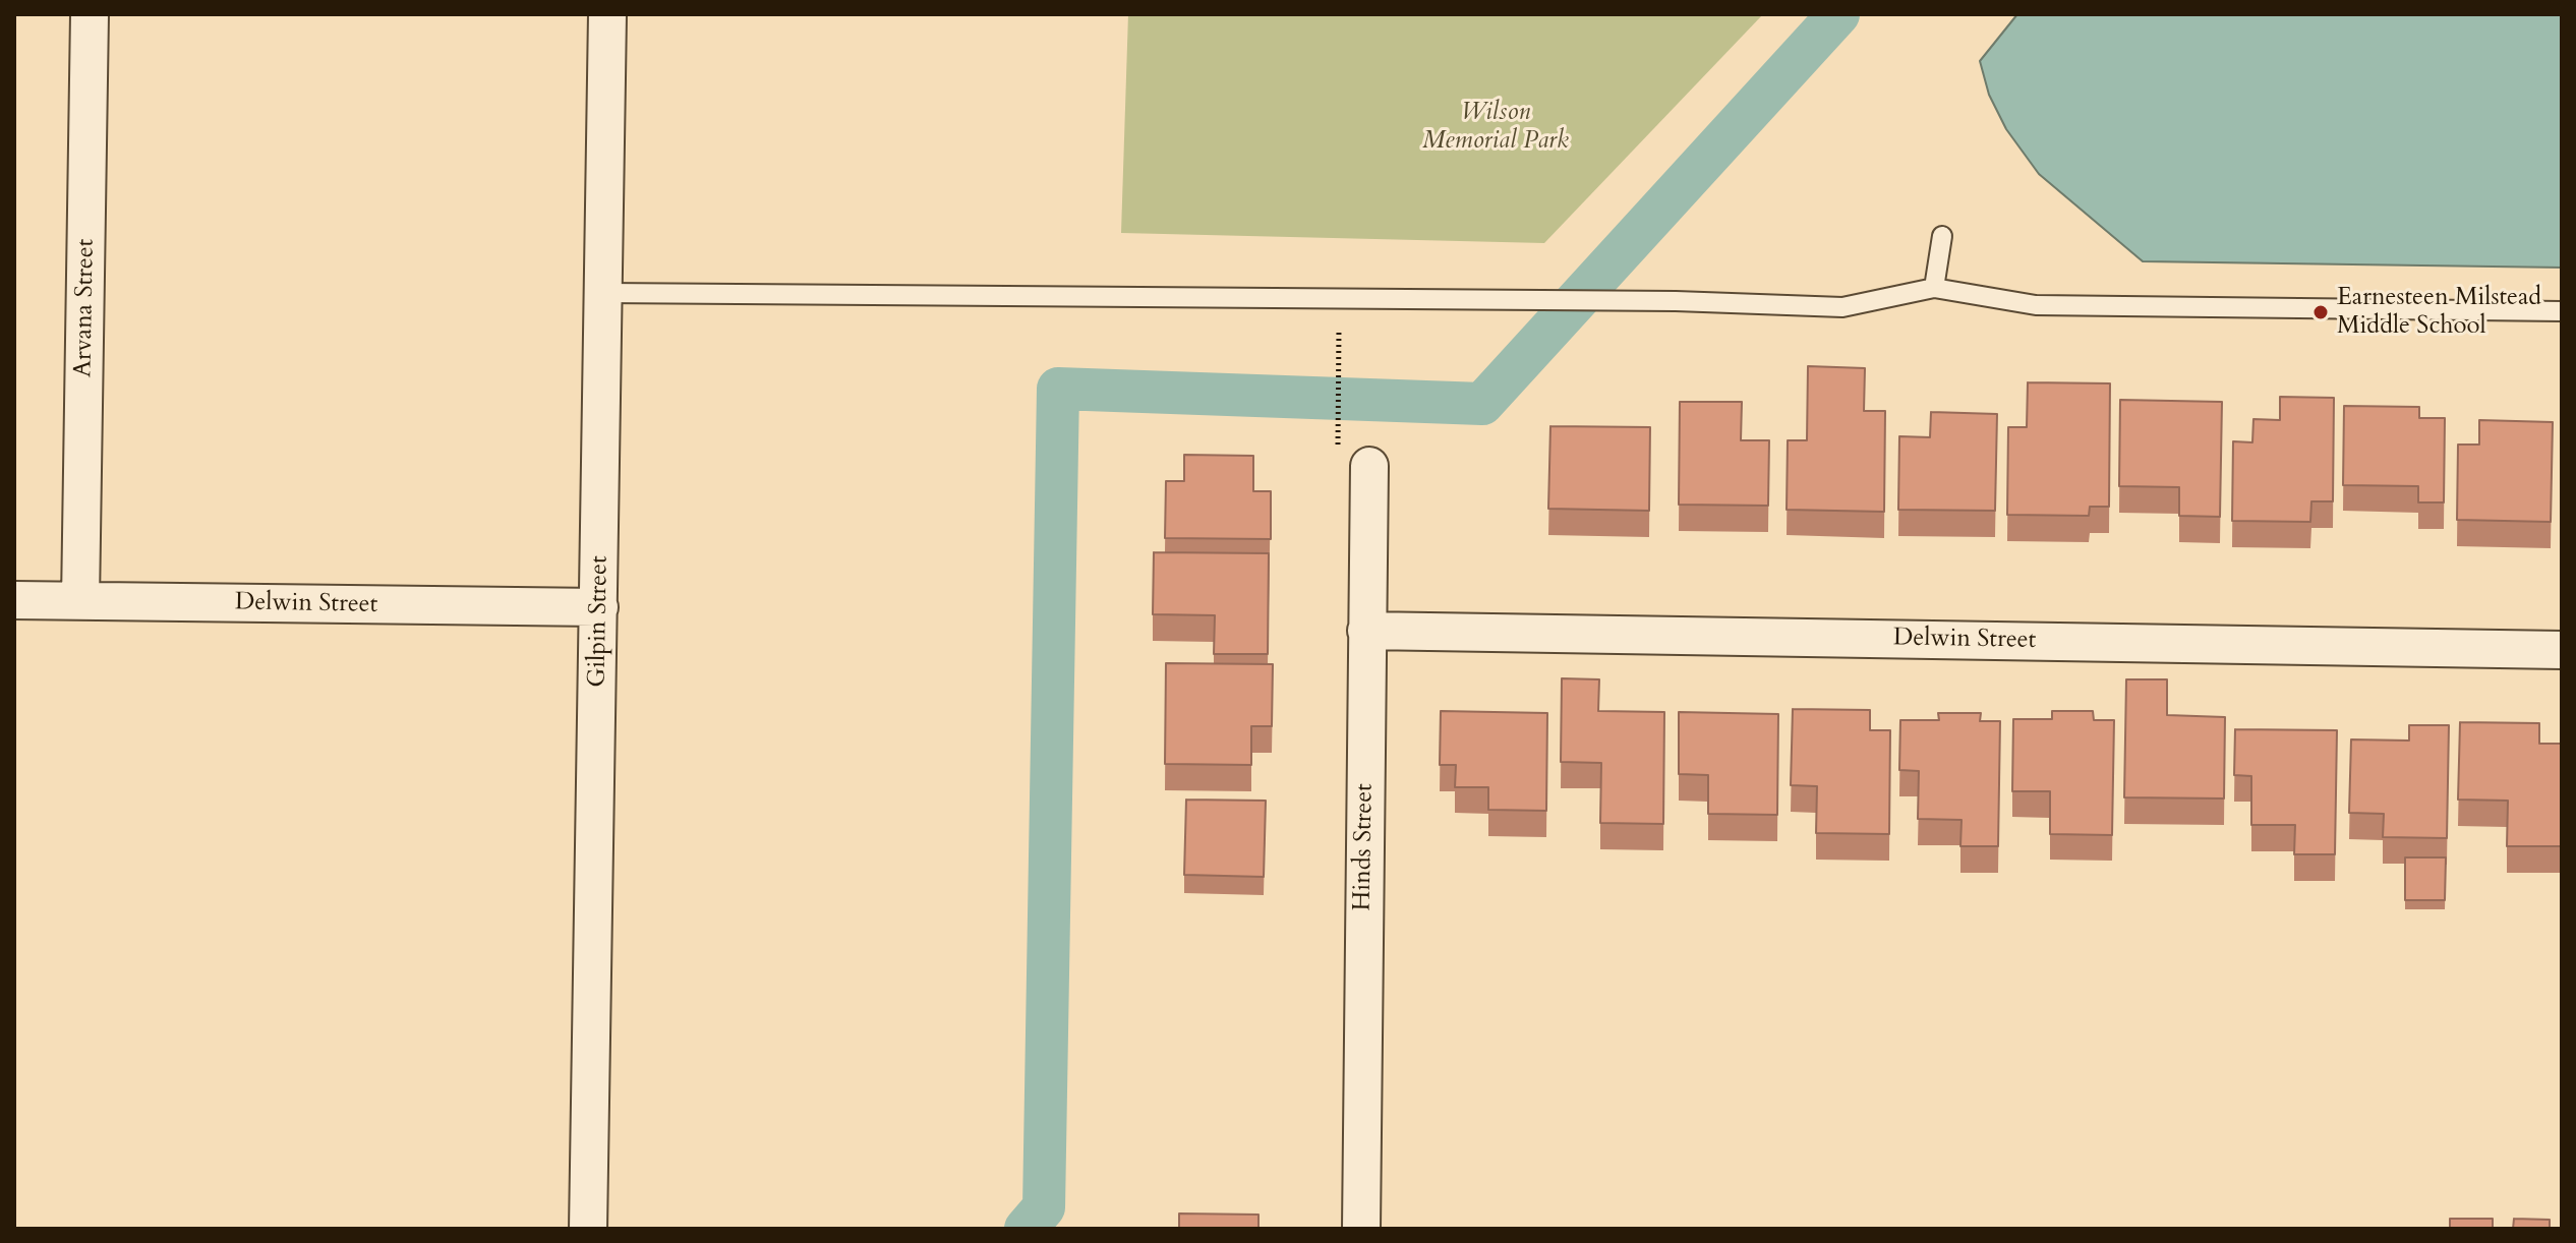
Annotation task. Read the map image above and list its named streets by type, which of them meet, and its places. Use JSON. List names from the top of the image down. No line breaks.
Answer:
{"streets":{"street":["Arvana Street","Delwin Street","Gilpin Street","Hinds Street"]},"crossings":[["Arvana Street","Delwin Street"],["Delwin Street","Gilpin Street"],["Delwin Street","Hinds Street"]],"parks":["Wilson Memorial Park"],"places":["Earnesteen Milstead Middle School"]}
